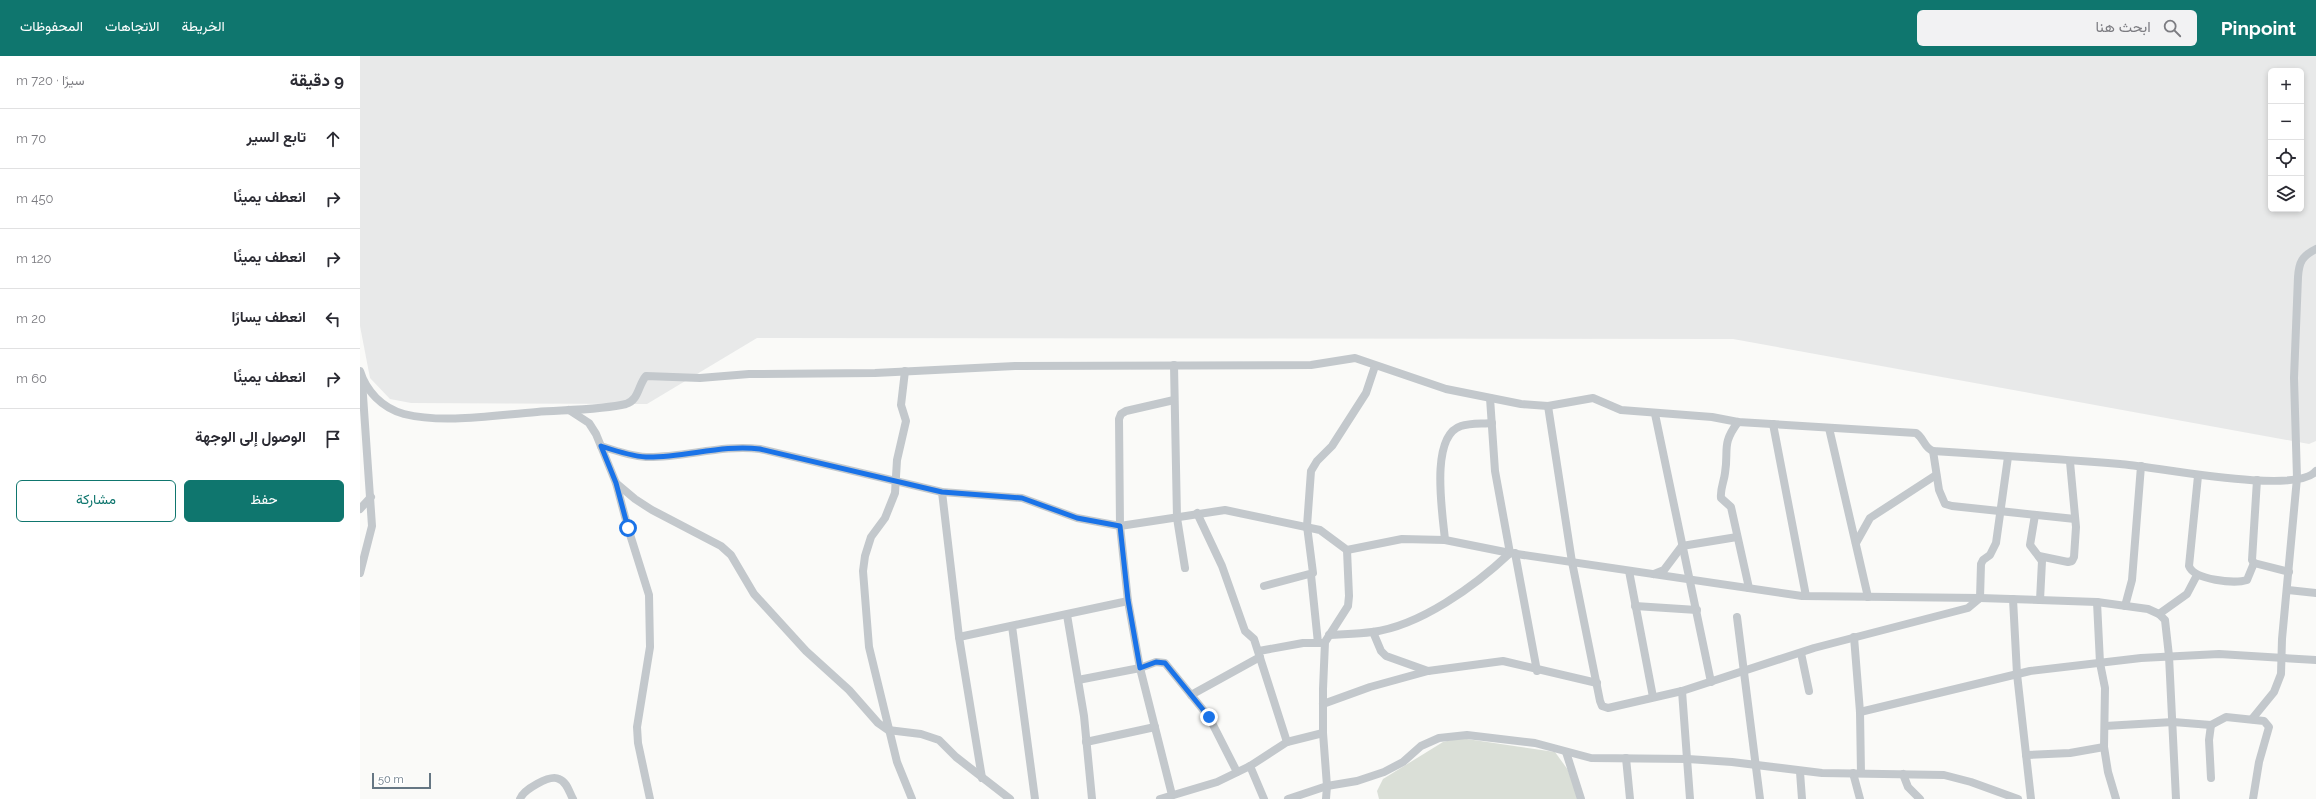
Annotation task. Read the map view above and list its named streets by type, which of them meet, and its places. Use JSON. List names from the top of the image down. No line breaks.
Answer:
{"scale_bar":"50 m","page":{"header":"Pinpoint","search":"ابحث هنا","nav":["الخريطة","الاتجاهات","المحفوظات"],"heading":["9 دقيقة","سيرًا · 720 m"],"map_buttons":["+","−"],"list":[["تابع السير","70 m"],["انعطف يمينًا","450 m"],["انعطف يمينًا","120 m"],["انعطف يسارًا","20 m"],["انعطف يمينًا","60 m"],"الوصول إلى الوجهة"],"buttons":["حفظ","مشاركة"],"scale":"50 m"}}
